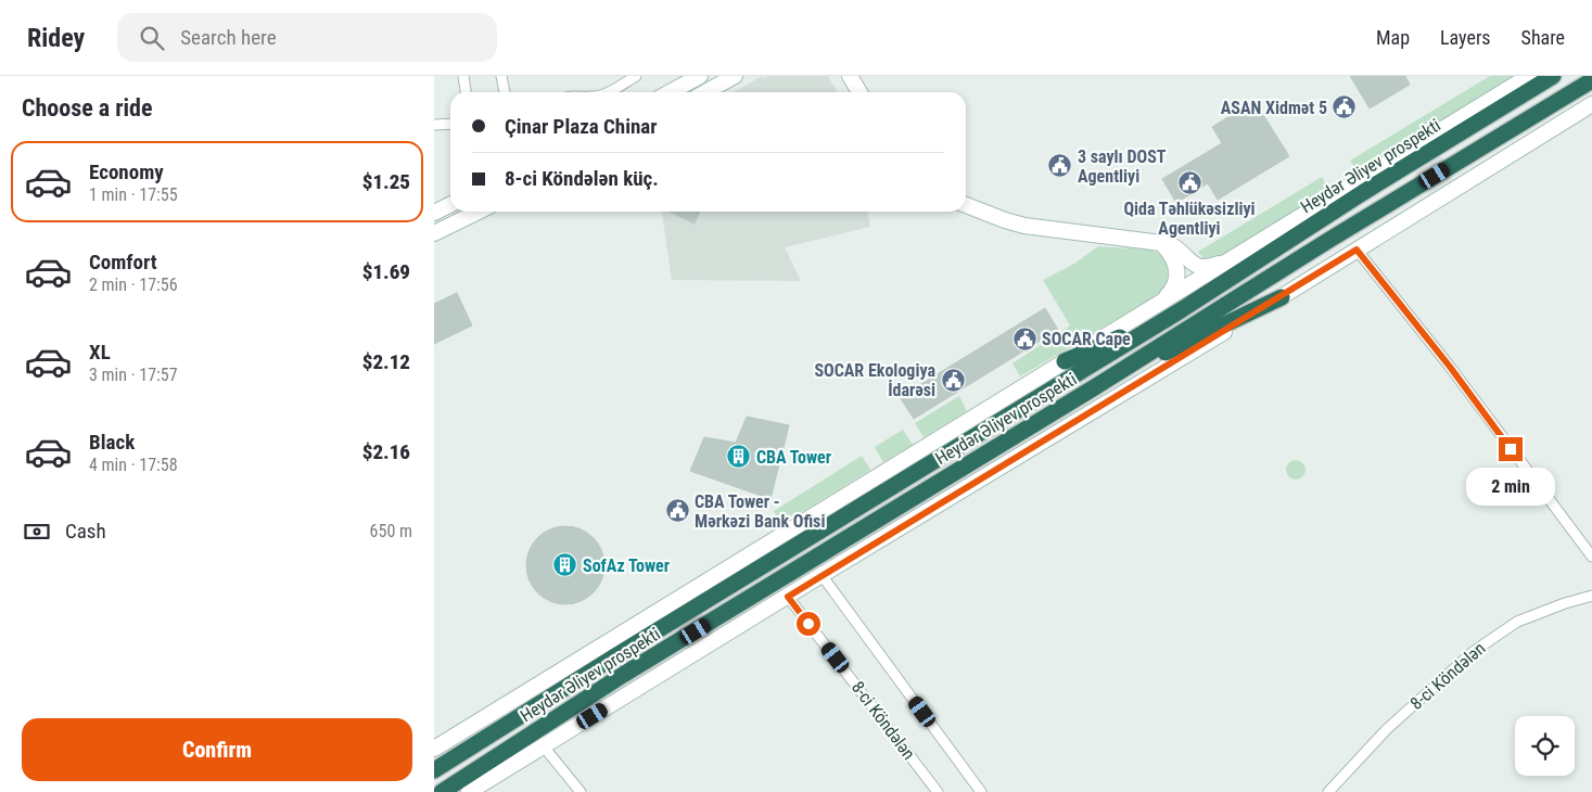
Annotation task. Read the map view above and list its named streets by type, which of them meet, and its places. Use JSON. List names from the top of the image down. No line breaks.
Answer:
{"streets":{"highway":["Heydər Əliyev prospekti"],"street":["8-ci Köndələn"]},"places":{"public building":["ASAN Xidmət 5","3 saylı DOST Agentliyi","Qida Təhlükəsizliyi Agentliyi","SOCAR Cape","SOCAR Ekologiya İdarəsi","CBA Tower - Mərkəzi Bank Ofisi"],"building":["CBA Tower","SofAz Tower"]},"page":{"header":"Ridey","search":"Search here","nav":["Map","Layers","Share"],"heading":"Choose a ride","banner":["Çinar Plaza Chinar","8-ci Köndələn küç."],"list":[{"name":"Economy","note":"1 min · 17:55","value":"$1.25"},{"name":"Comfort","note":"2 min · 17:56","value":"$1.69"},{"name":"XL","note":"3 min · 17:57","value":"$2.12"},{"name":"Black","note":"4 min · 17:58","value":"$2.16"}],"bubble":"2 min","pay":["Cash","650 m"],"buttons":"Confirm"}}
